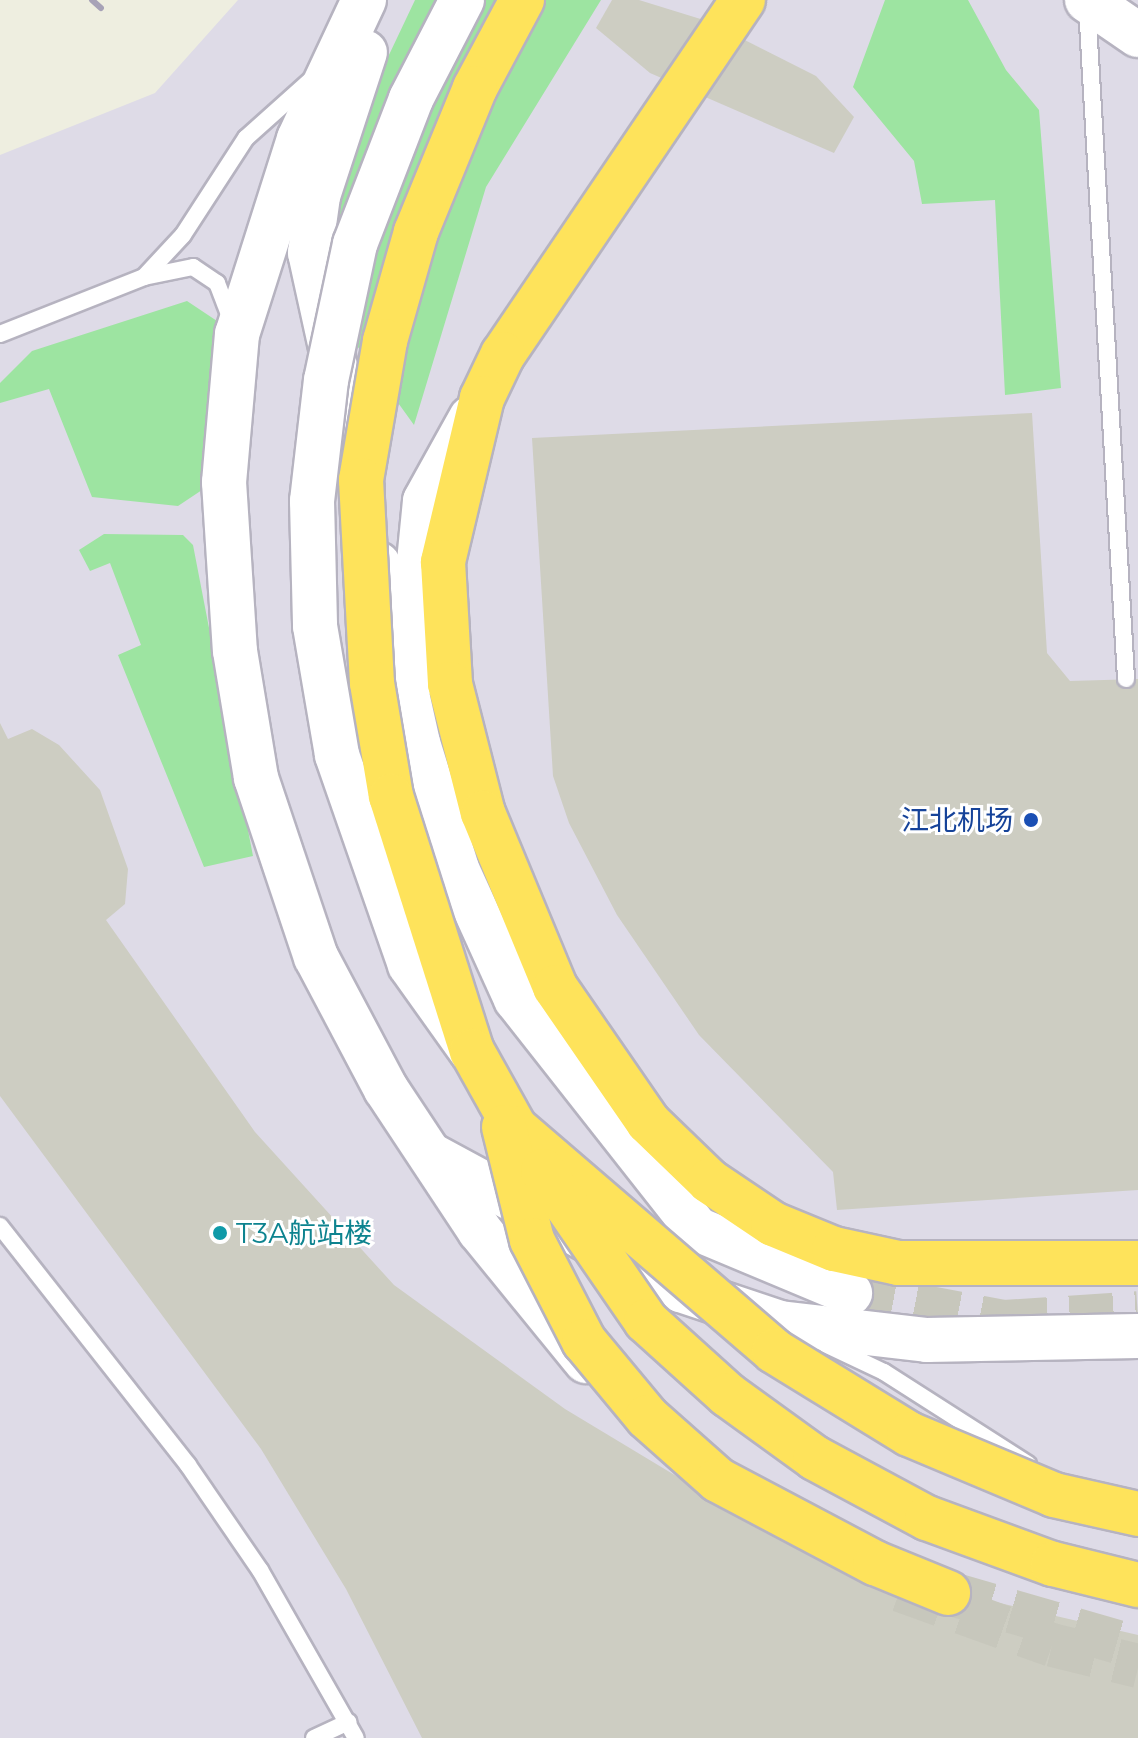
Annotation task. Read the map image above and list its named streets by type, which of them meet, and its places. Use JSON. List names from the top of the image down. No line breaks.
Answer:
{"places":["江北机场","T3A航站楼"]}
